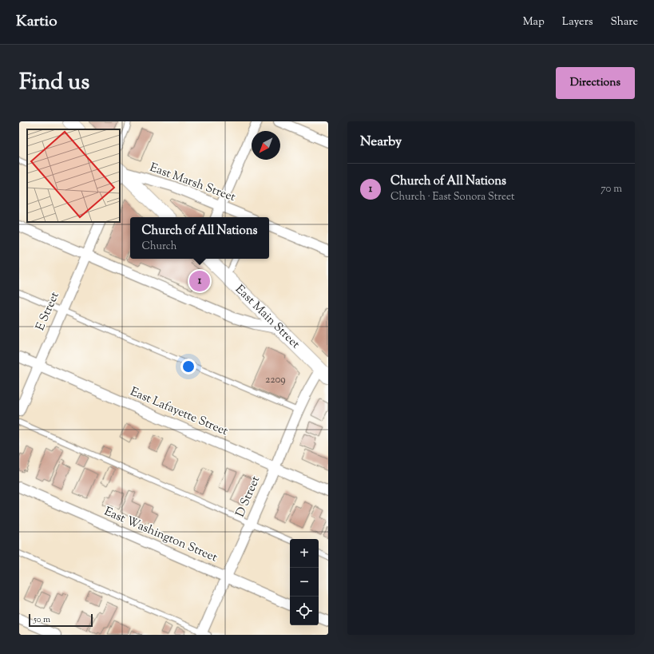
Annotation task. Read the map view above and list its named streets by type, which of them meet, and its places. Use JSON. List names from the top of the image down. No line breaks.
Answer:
{"streets":{"main road":["East Main Street"],"street":["East Marsh Street","E Street","East Lafayette Street","D Street","East Washington Street"]},"crossings":[["E Street","East Lafayette Street"],["East Main Street","D Street"],["East Lafayette Street","D Street"],["D Street","East Washington Street"]],"house_numbers":["2209"],"scale_bar":"50 m","north":"bottom left","page":{"header":"Kartio","nav":["Map","Layers","Share"],"title":"Find us","buttons":"Directions","heading":"Nearby","list":[{"mark":"1","name":"Church of All Nations","note":"Church · East Sonora Street","value":"70 m"}],"popup":["Church of All Nations","Church"],"pins":"1","map_buttons":["+","−"],"scale":"50 m"}}
